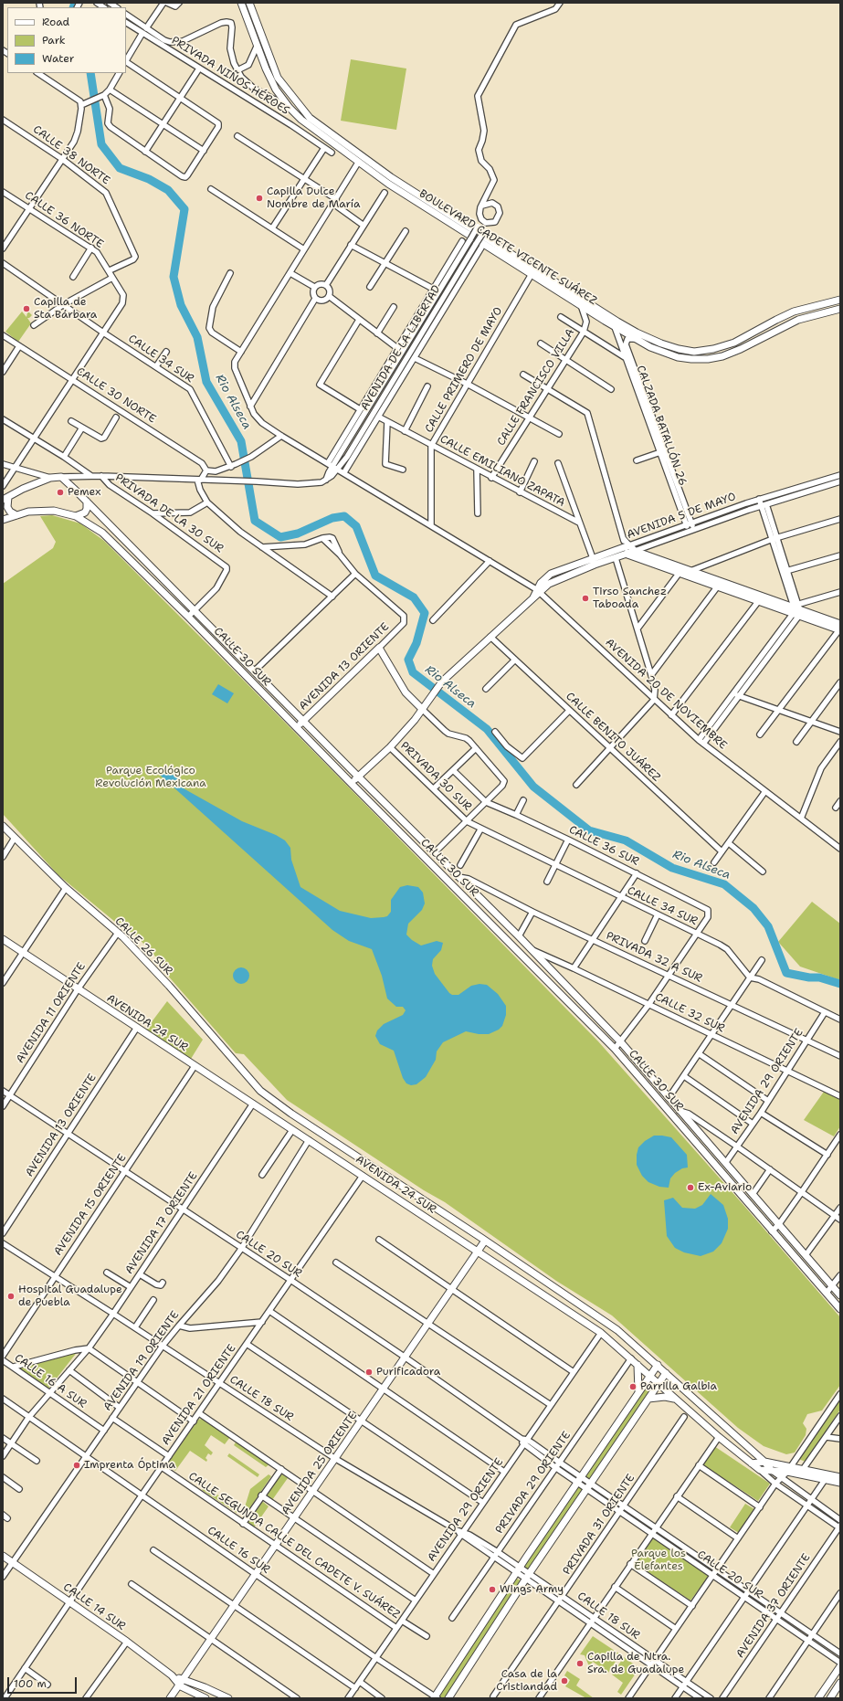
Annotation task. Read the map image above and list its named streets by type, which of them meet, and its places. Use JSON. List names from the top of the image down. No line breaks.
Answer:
{"streets":{"main road":["BOULEVARD CADETE VICENTE SUÁREZ","AVENIDA 5 DE MAYO","CALLE 30 SUR","AVENIDA 13 ORIENTE","CALLE 26 SUR","AVENIDA 24 SUR","AVENIDA 25 ORIENTE","CALLE 14 SUR"],"street":["PRIVADA NIÑOS HÉROES","CALLE 38 NORTE","CALLE 36 NORTE","AVENIDA DE LA LIBERTAD","CALLE 34 SUR","CALLE PRIMERO DE MAYO","CALLE FRANCISCO VILLA","CALLE 30 NORTE","CALZADA BATALLÓN 26","CALLE EMILIANO ZAPATA","PRIVADA DE LA 30 SUR","AVENIDA 20 DE NOVIEMBRE","CALLE BENITO JUÁREZ","PRIVADA 30 SUR","CALLE 36 SUR","PRIVADA 32 A SUR","AVENIDA 11 ORIENTE","CALLE 32 SUR","AVENIDA 29 ORIENTE","AVENIDA 15 ORIENTE","AVENIDA 17 ORIENTE","CALLE 20 SUR","AVENIDA 19 ORIENTE","CALLE 16 A SUR","AVENIDA 21 ORIENTE","CALLE 18 SUR","PRIVADA 29 ORIENTE","PRIVADA 31 ORIENTE","CALLE SEGUNDA CALLE DEL CADETE V. SUÁREZ","CALLE 16 SUR","AVENIDA 37 ORIENTE"]},"crossings":[["CALLE 38 NORTE","CALLE 36 NORTE"],["BOULEVARD CADETE VICENTE SUÁREZ","CALLE PRIMERO DE MAYO"],["BOULEVARD CADETE VICENTE SUÁREZ","CALLE FRANCISCO VILLA"],["BOULEVARD CADETE VICENTE SUÁREZ","CALZADA BATALLÓN 26"],["AVENIDA DE LA LIBERTAD","PRIVADA DE LA 30 SUR"],["AVENIDA DE LA LIBERTAD","CALLE 30 SUR"],["AVENIDA DE LA LIBERTAD","AVENIDA 20 DE NOVIEMBRE"],["CALLE 34 SUR","PRIVADA 30 SUR"],["CALLE 34 SUR","CALLE 36 SUR"],["CALLE PRIMERO DE MAYO","CALLE EMILIANO ZAPATA"],["CALLE PRIMERO DE MAYO","AVENIDA 20 DE NOVIEMBRE"],["CALLE FRANCISCO VILLA","CALLE EMILIANO ZAPATA"],["CALZADA BATALLÓN 26","AVENIDA 5 DE MAYO"],["PRIVADA DE LA 30 SUR","CALLE 30 SUR"],["AVENIDA 5 DE MAYO","AVENIDA 20 DE NOVIEMBRE"],["CALLE 30 SUR","AVENIDA 13 ORIENTE"],["CALLE 30 SUR","PRIVADA 32 A SUR"],["CALLE 30 SUR","CALLE 32 SUR"],["CALLE 30 SUR","AVENIDA 29 ORIENTE"],["AVENIDA 13 ORIENTE","AVENIDA 24 SUR"],["AVENIDA 13 ORIENTE","CALLE 20 SUR"],["CALLE 26 SUR","AVENIDA 11 ORIENTE"],["CALLE 26 SUR","AVENIDA 24 SUR"],["PRIVADA 32 A SUR","AVENIDA 29 ORIENTE"],["AVENIDA 11 ORIENTE","AVENIDA 24 SUR"],["AVENIDA 11 ORIENTE","CALLE 20 SUR"],["CALLE 32 SUR","AVENIDA 29 ORIENTE"],["AVENIDA 24 SUR","AVENIDA 29 ORIENTE"],["AVENIDA 24 SUR","AVENIDA 15 ORIENTE"],["AVENIDA 24 SUR","AVENIDA 17 ORIENTE"],["AVENIDA 24 SUR","AVENIDA 19 ORIENTE"],["AVENIDA 24 SUR","AVENIDA 21 ORIENTE"],["AVENIDA 24 SUR","AVENIDA 25 ORIENTE"],["AVENIDA 24 SUR","PRIVADA 29 ORIENTE"],["AVENIDA 29 ORIENTE","CALLE 20 SUR"],["AVENIDA 29 ORIENTE","CALLE 18 SUR"],["AVENIDA 29 ORIENTE","CALLE SEGUNDA CALLE DEL CADETE V. SUÁREZ"],["AVENIDA 29 ORIENTE","CALLE 16 SUR"],["AVENIDA 15 ORIENTE","CALLE 20 SUR"],["AVENIDA 15 ORIENTE","CALLE 18 SUR"],["AVENIDA 17 ORIENTE","CALLE 20 SUR"],["AVENIDA 17 ORIENTE","CALLE 16 A SUR"],["AVENIDA 17 ORIENTE","CALLE 18 SUR"],["AVENIDA 17 ORIENTE","CALLE 16 SUR"],["CALLE 20 SUR","AVENIDA 19 ORIENTE"],["CALLE 20 SUR","AVENIDA 21 ORIENTE"],["CALLE 20 SUR","AVENIDA 25 ORIENTE"],["CALLE 20 SUR","PRIVADA 29 ORIENTE"],["CALLE 20 SUR","PRIVADA 31 ORIENTE"],["CALLE 20 SUR","AVENIDA 37 ORIENTE"],["AVENIDA 19 ORIENTE","CALLE 16 A SUR"],["AVENIDA 19 ORIENTE","CALLE 18 SUR"],["AVENIDA 19 ORIENTE","CALLE 16 SUR"],["AVENIDA 19 ORIENTE","CALLE 14 SUR"],["AVENIDA 21 ORIENTE","CALLE 18 SUR"],["AVENIDA 21 ORIENTE","CALLE SEGUNDA CALLE DEL CADETE V. SUÁREZ"],["AVENIDA 21 ORIENTE","CALLE 16 SUR"],["AVENIDA 21 ORIENTE","CALLE 14 SUR"],["CALLE 18 SUR","AVENIDA 25 ORIENTE"],["CALLE 18 SUR","PRIVADA 29 ORIENTE"],["CALLE 18 SUR","PRIVADA 31 ORIENTE"],["AVENIDA 25 ORIENTE","CALLE SEGUNDA CALLE DEL CADETE V. SUÁREZ"],["AVENIDA 25 ORIENTE","CALLE 16 SUR"],["AVENIDA 25 ORIENTE","CALLE 14 SUR"]],"water":["Rio Alseca"],"parks":["Parque Ecológico Revolución Mexicana","Parque los Elefantes"],"places":["Capilla Dulce Nombre de María","Capilla de Sta Bárbara","Pemex","Tirso Sanchez Taboada","Ex-Aviario","Hospital Guadalupe de Puebla","Purificadora","Parrilla Galbia","Imprenta Óptima","Wings Army","Capilla de Ntra. Sra. de Guadalupe","Casa de la Cristiandad"],"legend":["Road","Park","Water"],"scale_bar":"100 m"}
